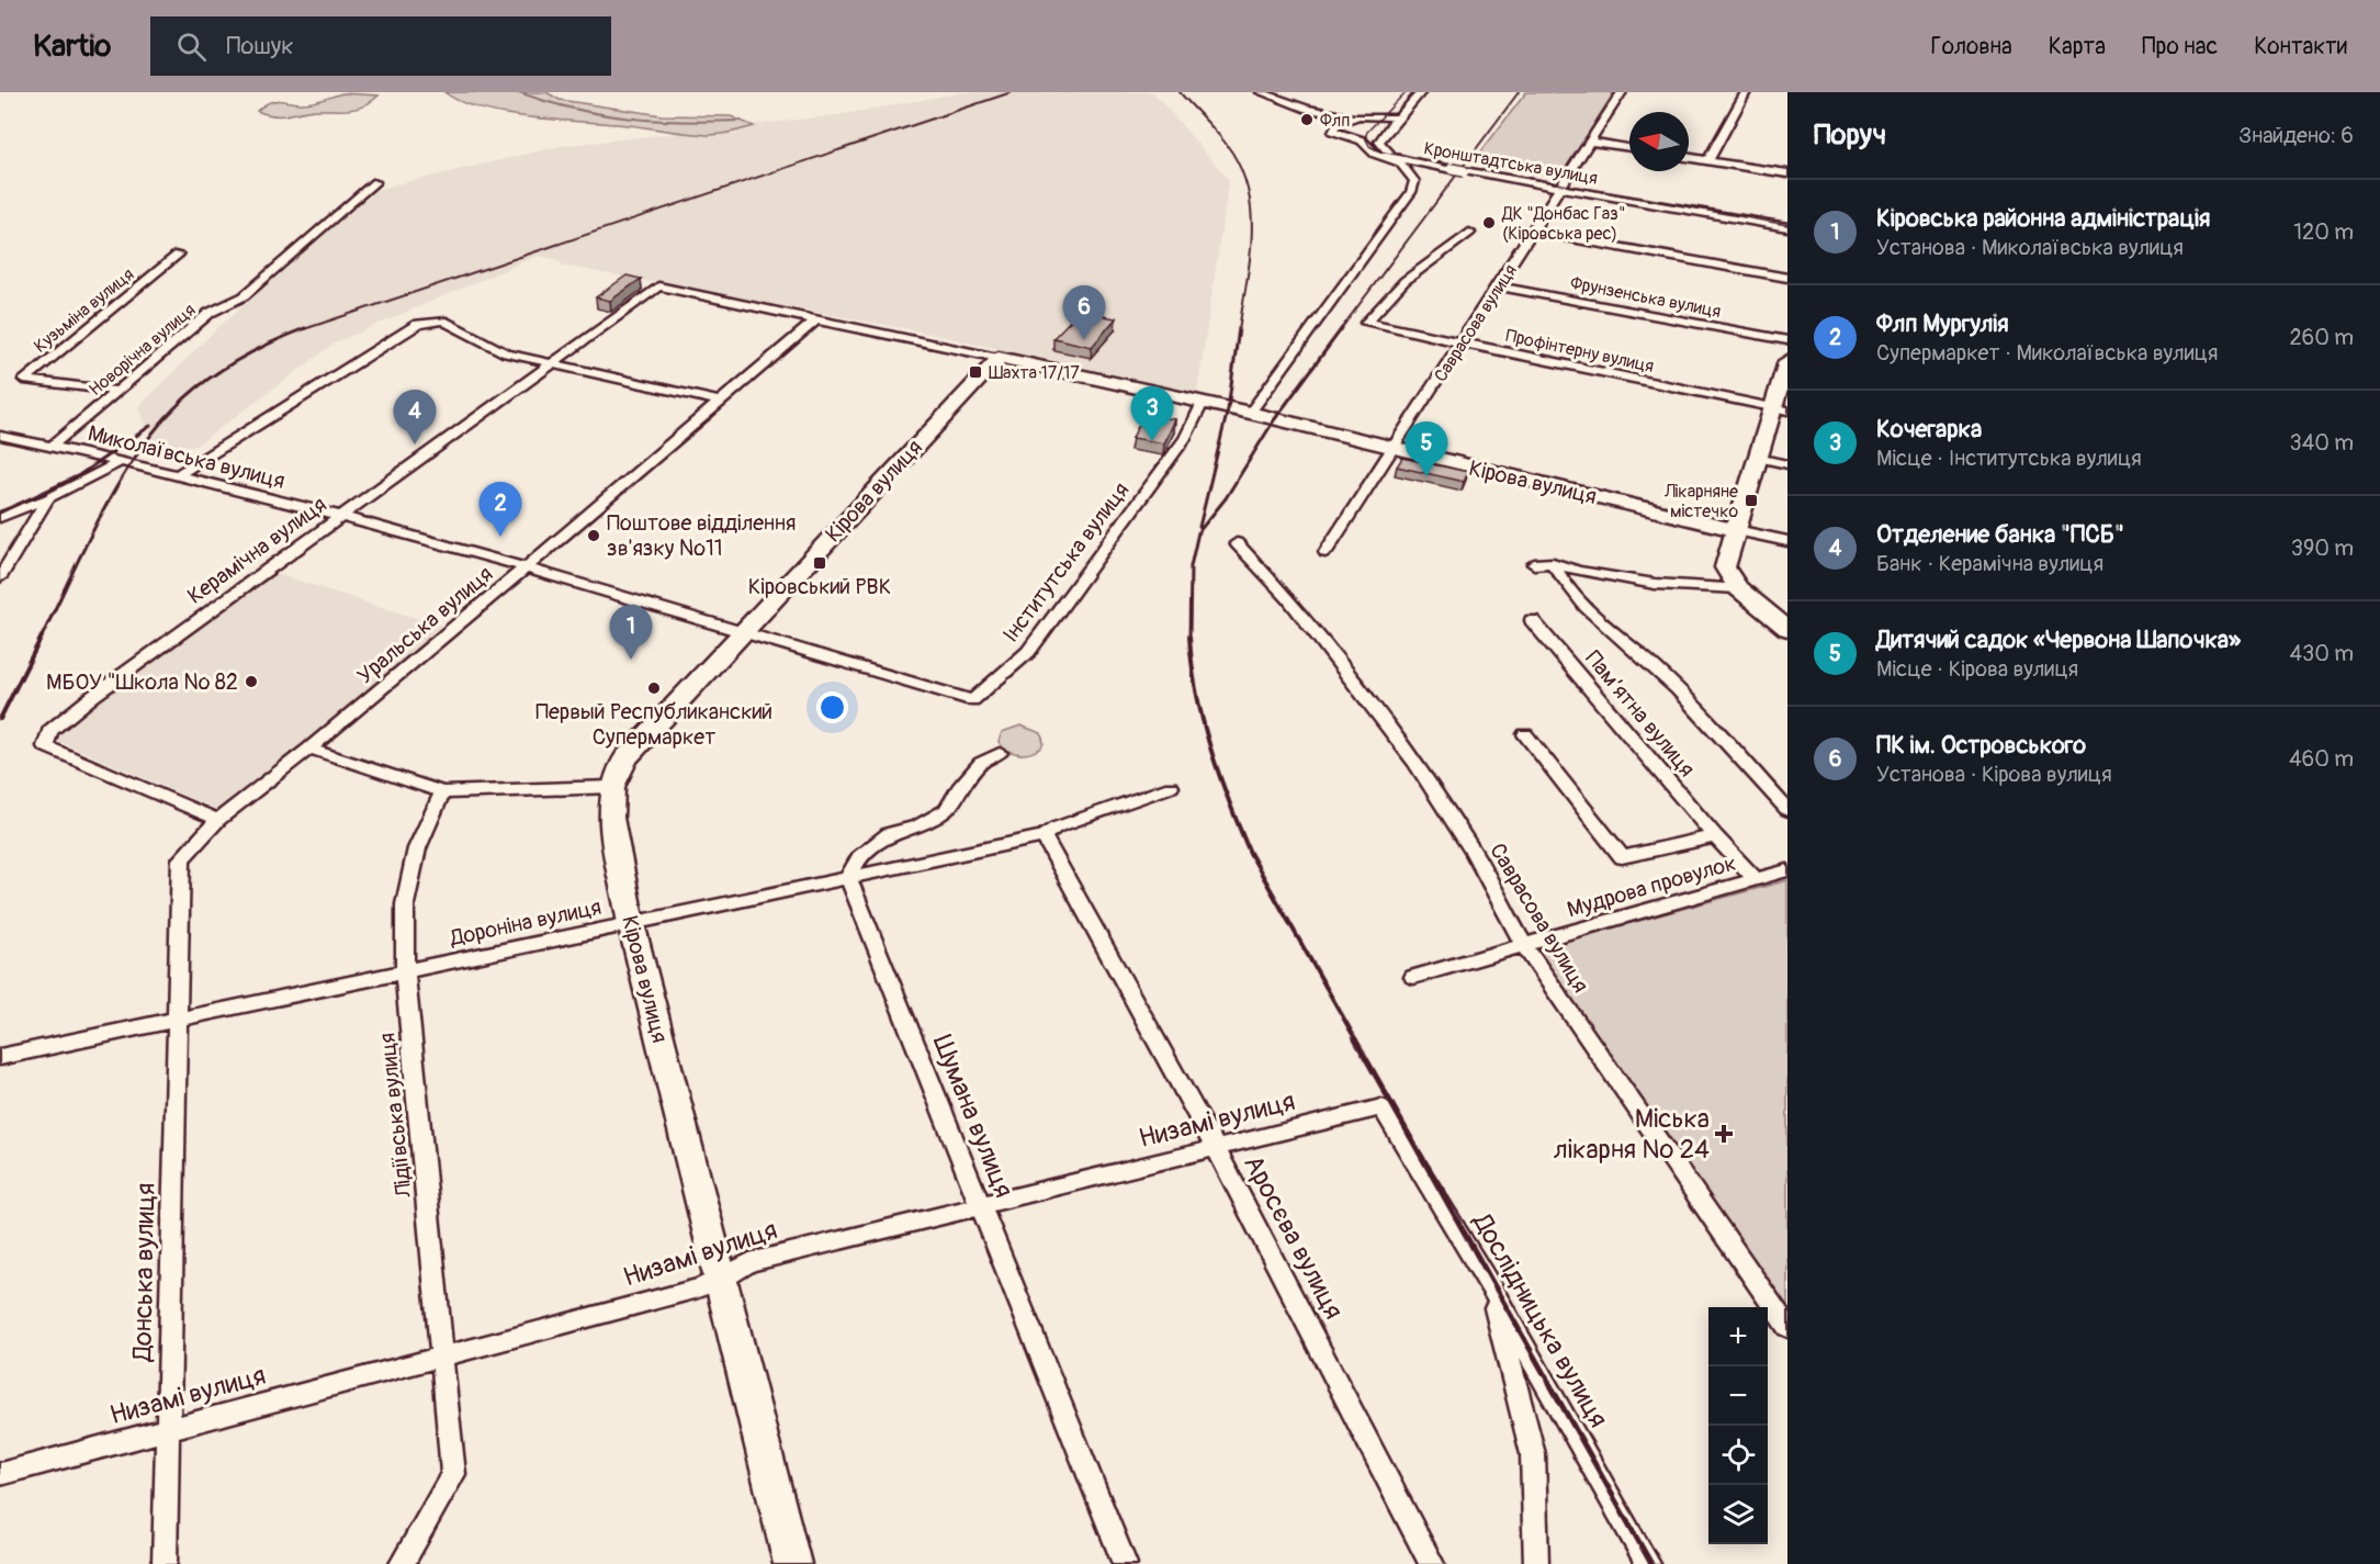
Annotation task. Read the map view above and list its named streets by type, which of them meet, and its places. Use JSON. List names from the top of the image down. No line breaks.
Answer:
{"streets":{"main road":["Кірова вулиця"],"street":["Кронштадтська вулиця","Фрунзенська вулиця","Кузьміна вулиця","Саврасова вулиця","Новорічна вулиця","Профінтерну вулиця","Миколаївська вулиця","Керамічна вулиця","Інститутська вулиця","Уральська вулиця","Пам’ятна вулиця","Мудрова провулок","Дороніна вулиця","Лідіївська вулиця","Шумана вулиця","Низамі вулиця","Аросєва вулиця","Донська вулиця","Дослідницька вулиця"]},"crossings":[["Кронштадтська вулиця","Саврасова вулиця"],["Фрунзенська вулиця","Саврасова вулиця"],["Кузьміна вулиця","Новорічна вулиця"],["Саврасова вулиця","Профінтерну вулиця"],["Саврасова вулиця","Кірова вулиця"],["Саврасова вулиця","Мудрова провулок"],["Новорічна вулиця","Миколаївська вулиця"],["Миколаївська вулиця","Кірова вулиця"],["Миколаївська вулиця","Керамічна вулиця"],["Миколаївська вулиця","Інститутська вулиця"],["Миколаївська вулиця","Уральська вулиця"],["Кірова вулиця","Інститутська вулиця"],["Кірова вулиця","Дороніна вулиця"],["Кірова вулиця","Низамі вулиця"],["Керамічна вулиця","Уральська вулиця"],["Уральська вулиця","Дороніна вулиця"],["Уральська вулиця","Донська вулиця"],["Пам’ятна вулиця","Мудрова провулок"],["Дороніна вулиця","Лідіївська вулиця"],["Дороніна вулиця","Шумана вулиця"],["Дороніна вулиця","Аросєва вулиця"],["Дороніна вулиця","Донська вулиця"],["Лідіївська вулиця","Низамі вулиця"],["Шумана вулиця","Низамі вулиця"],["Низамі вулиця","Аросєва вулиця"],["Низамі вулиця","Донська вулиця"],["Низамі вулиця","Дослідницька вулиця"]],"places":{"other":["Флп","ДК \"Донбас Газ\" (Кіровська рес)","Поштове відділення зв'язку №11","МБОУ \"Школа № 82","Первый Республиканский Супермаркет"],"transit":["Шахта 17/17","Лікарняне містечко","Кіровський РВК"],"health":["Міська лікарня № 24"]},"north":"left","page":{"header":"Kartio","search":"Пошук","nav":["Головна","Карта","Про нас","Контакти"],"heading":["Поруч","Знайдено: 6"],"list":[{"mark":"1","name":"Кіровська районна адміністрація","note":"Установа · Миколаївська вулиця","value":"120 m"},{"mark":"2","name":"Флп Мургулія","note":"Супермаркет · Миколаївська вулиця","value":"260 m"},{"mark":"3","name":"Кочегарка","note":"Місце · Інститутська вулиця","value":"340 m"},{"mark":"4","name":"Отделение банка \"ПСБ\"","note":"Банк · Керамічна вулиця","value":"390 m"},{"mark":"5","name":"Дитячий садок «Червона Шапочка»","note":"Місце · Кірова вулиця","value":"430 m"},{"mark":"6","name":"ПК ім. Островського","note":"Установа · Кірова вулиця","value":"460 m"}],"pins":["6","3","4","5","2","1"],"map_buttons":["+","−"]}}
